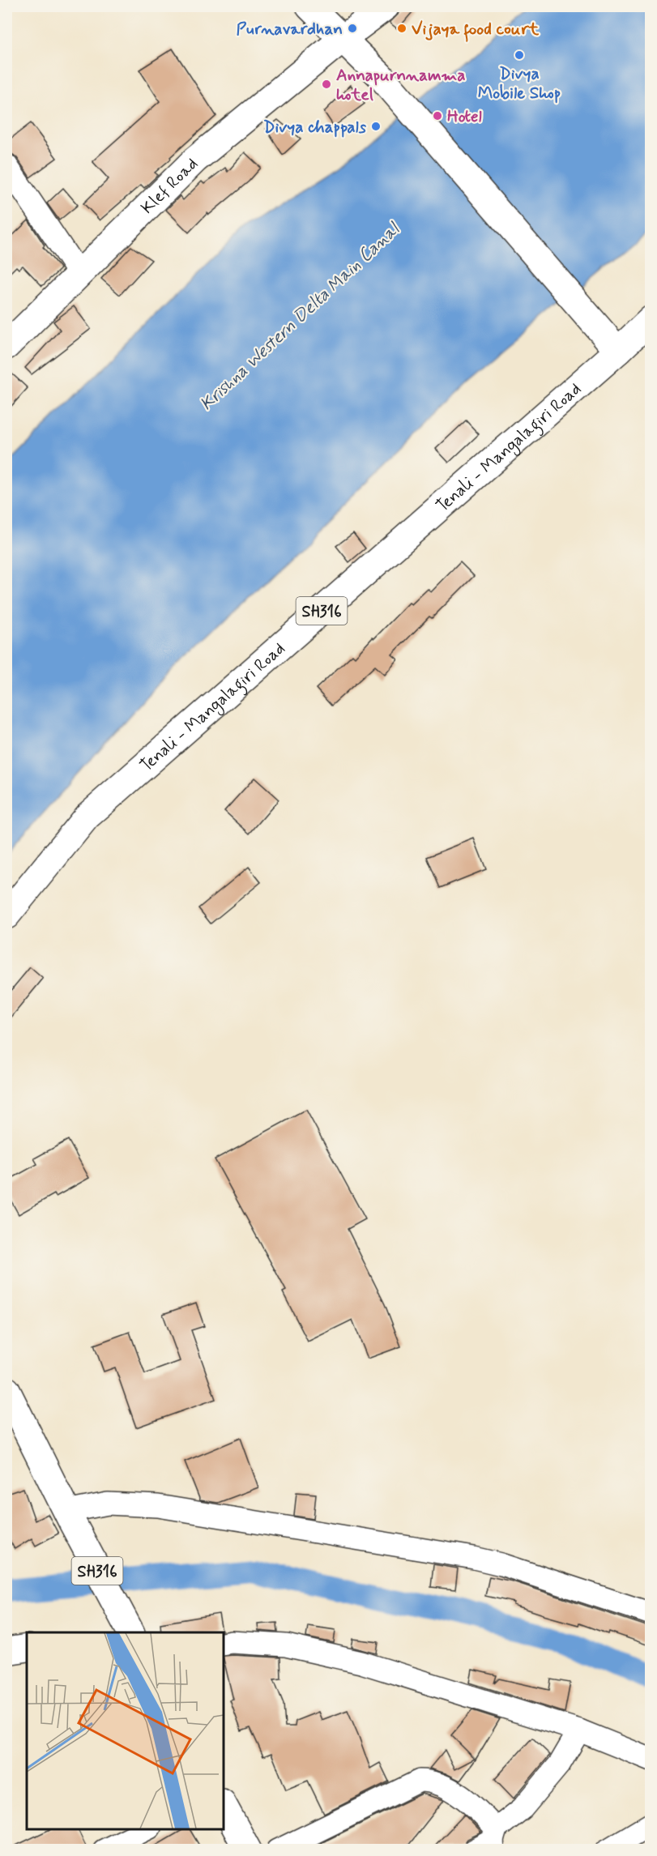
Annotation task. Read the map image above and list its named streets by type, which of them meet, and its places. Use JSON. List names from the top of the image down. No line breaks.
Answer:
{"streets":{"main road":["Klef Road","Tenali - Mangalagiri Road","SH316"]},"water":["Krishna Western Delta Main Canal"],"places":["Purnavardhan","Vijaya food court","Divya Mobile Shop","Annapurnnamma hotel","Hotel","Divya chappals"]}
